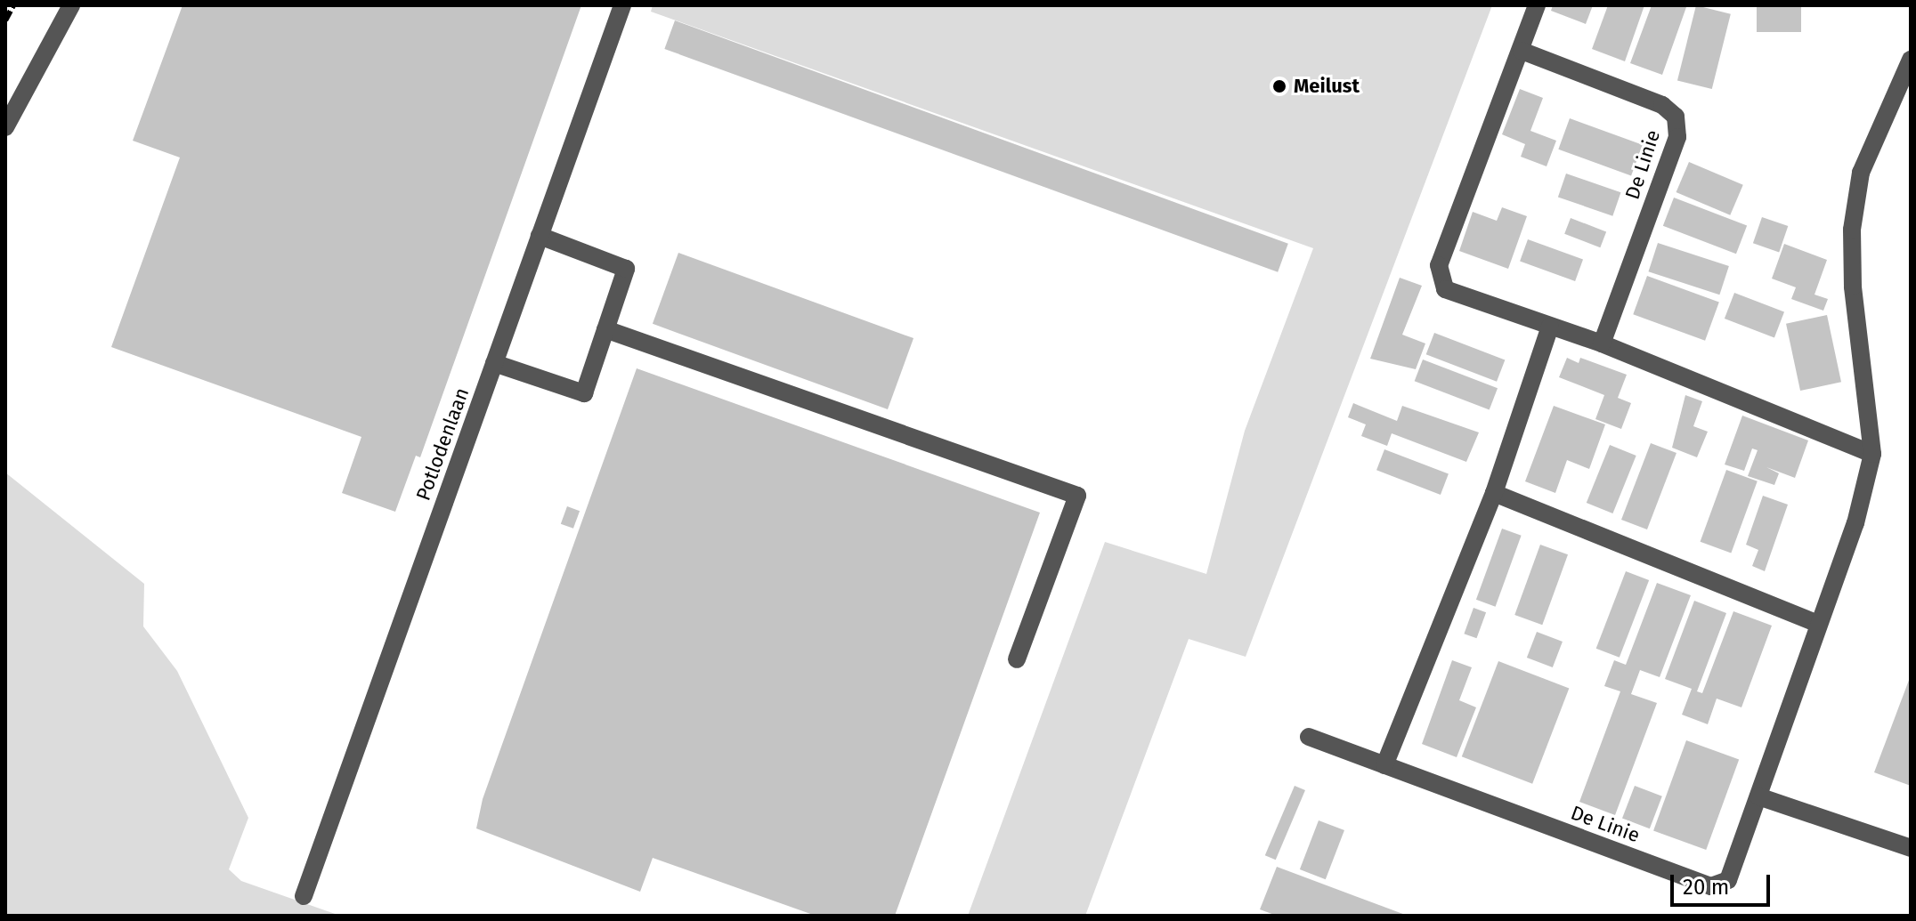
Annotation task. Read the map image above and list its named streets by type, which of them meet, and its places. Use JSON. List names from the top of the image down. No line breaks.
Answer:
{"streets":{"street":["De Linie","Potlodenlaan"]},"places":["Meilust"],"scale_bar":"20 m"}
